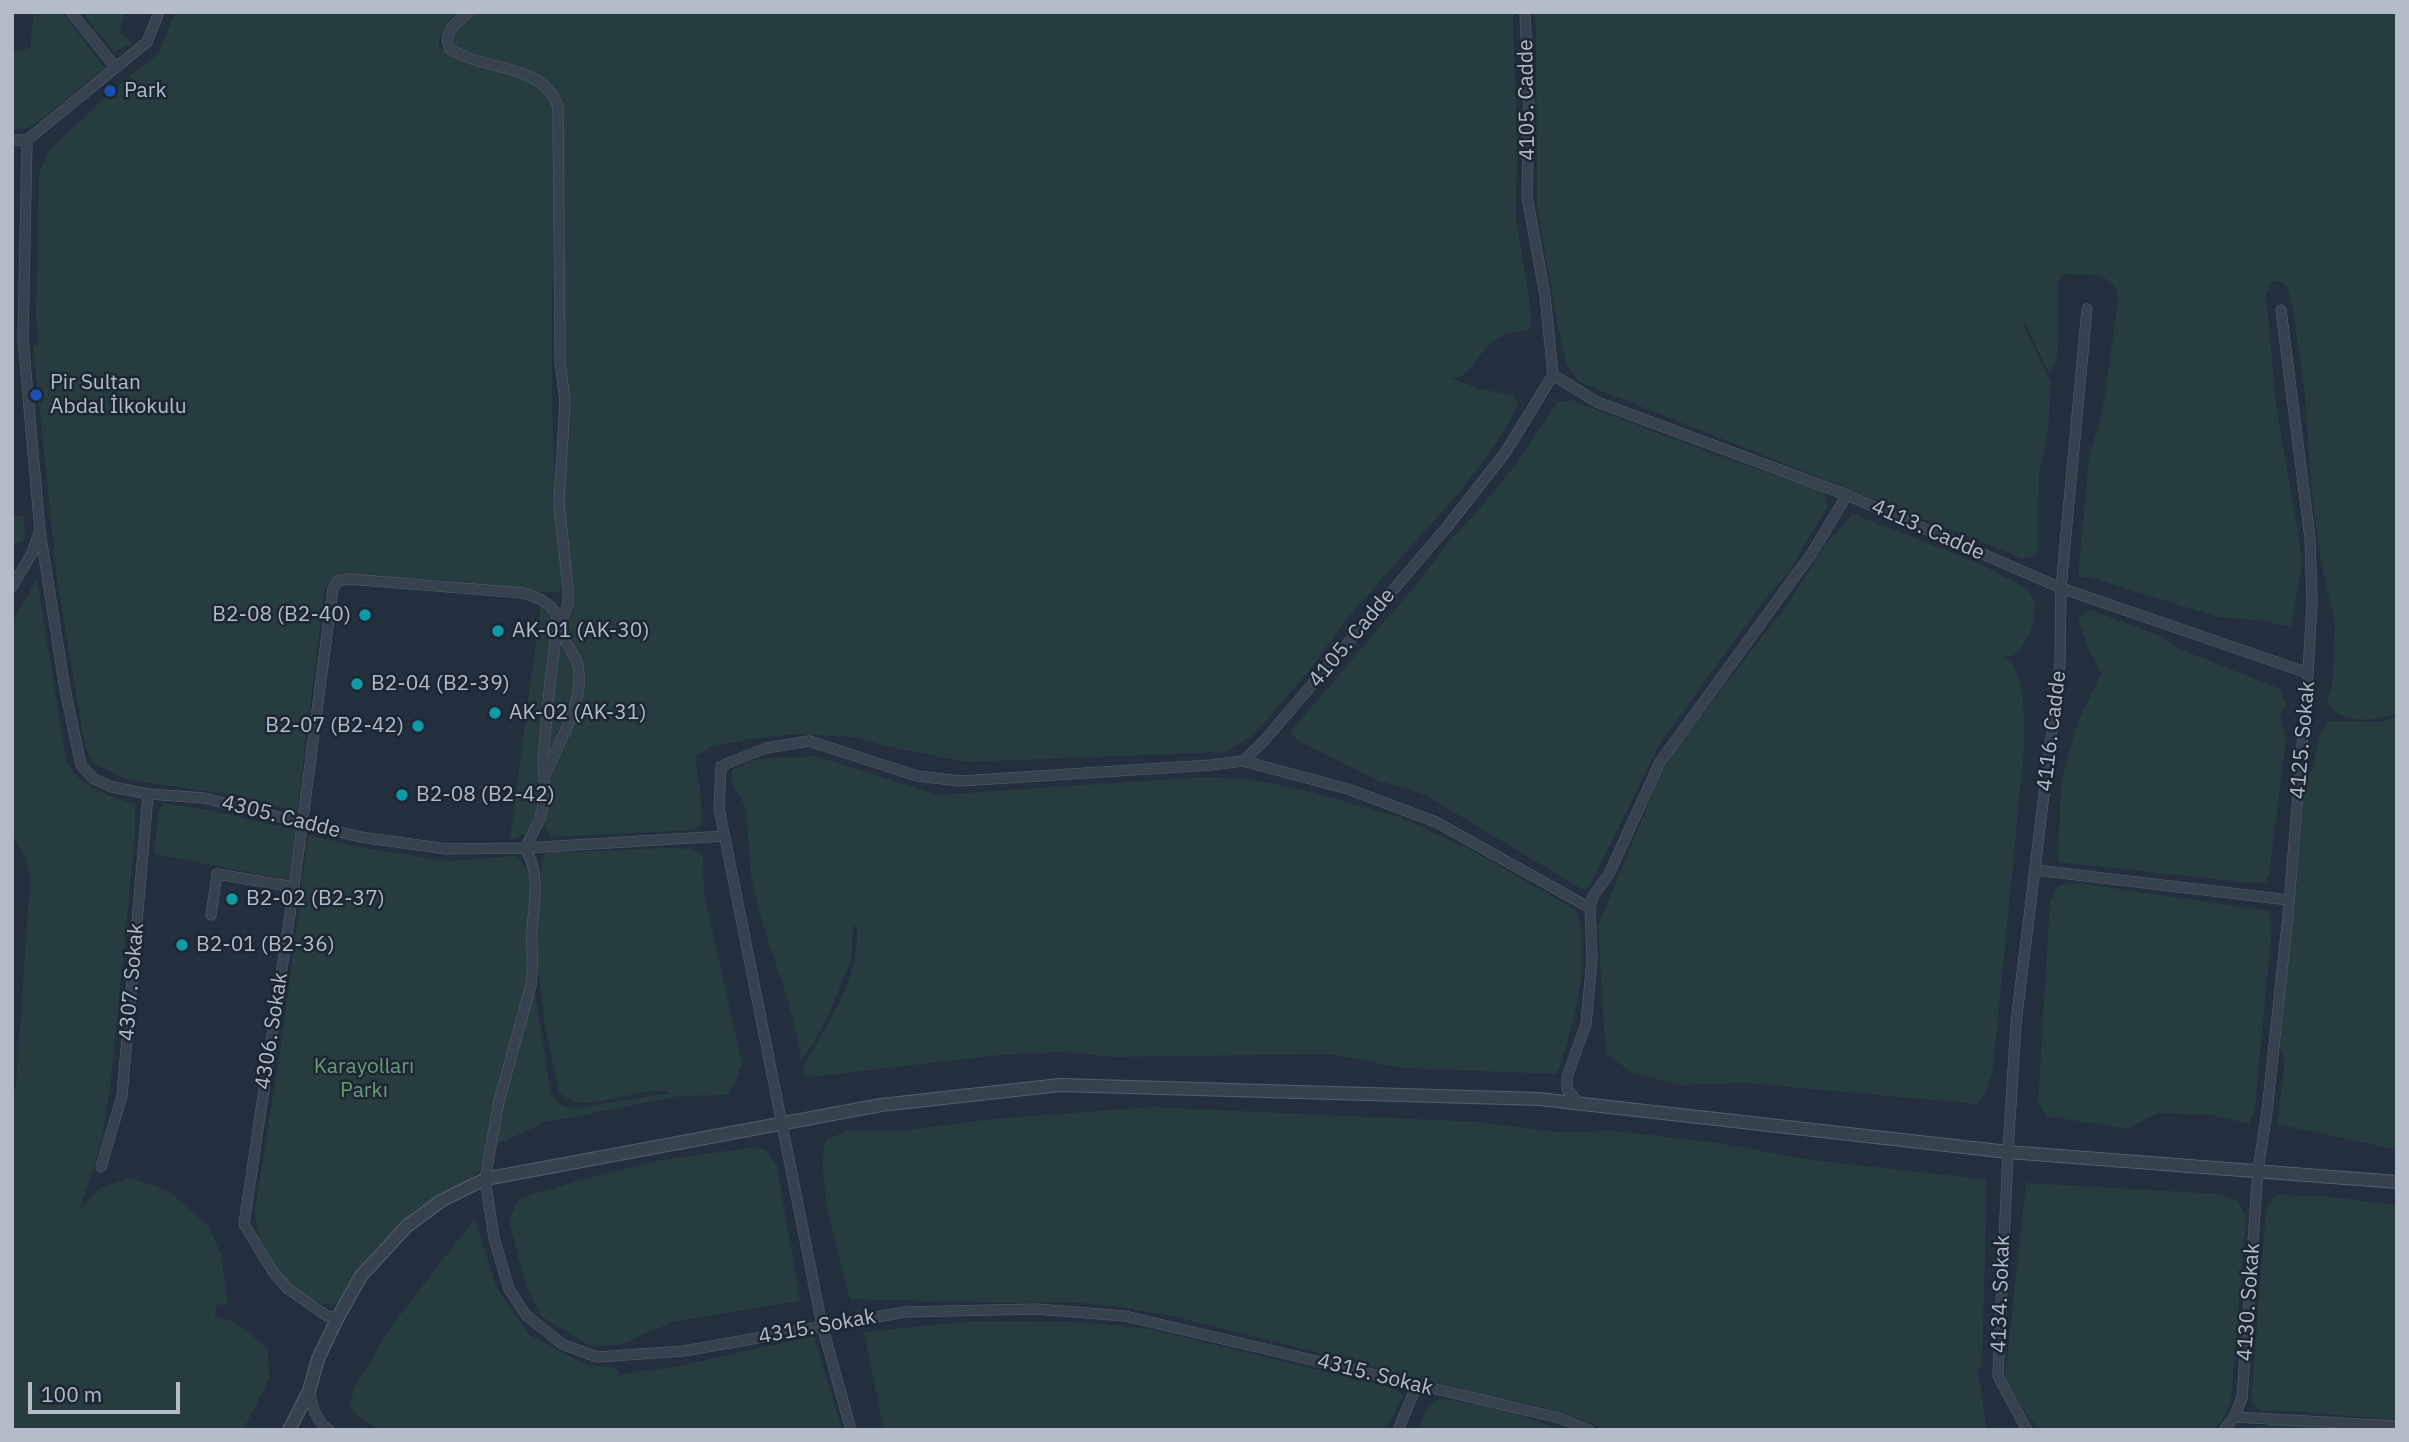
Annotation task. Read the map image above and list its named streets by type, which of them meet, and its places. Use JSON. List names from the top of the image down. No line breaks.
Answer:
{"streets":{"street":["4105. Cadde","4113. Cadde","4116. Cadde","4125. Sokak","4305. Cadde","4307. Sokak","4306. Sokak","4134. Sokak","4130. Sokak","4315. Sokak"]},"crossings":[["4105. Cadde","4113. Cadde"],["4113. Cadde","4116. Cadde"],["4113. Cadde","4125. Sokak"],["4116. Cadde","4134. Sokak"],["4125. Sokak","4130. Sokak"],["4305. Cadde","4307. Sokak"],["4305. Cadde","4306. Sokak"],["4305. Cadde","4315. Sokak"]],"parks":["Karayolları Parkı"],"places":["Park","Pir Sultan Abdal İlkokulu","B2-08 (B2-40)","AK-01 (AK-30)","B2-04 (B2-39)","AK-02 (AK-31)","B2-07 (B2-42)","B2-08 (B2-42)","B2-02 (B2-37)","B2-01 (B2-36)"],"scale_bar":"100 m"}
